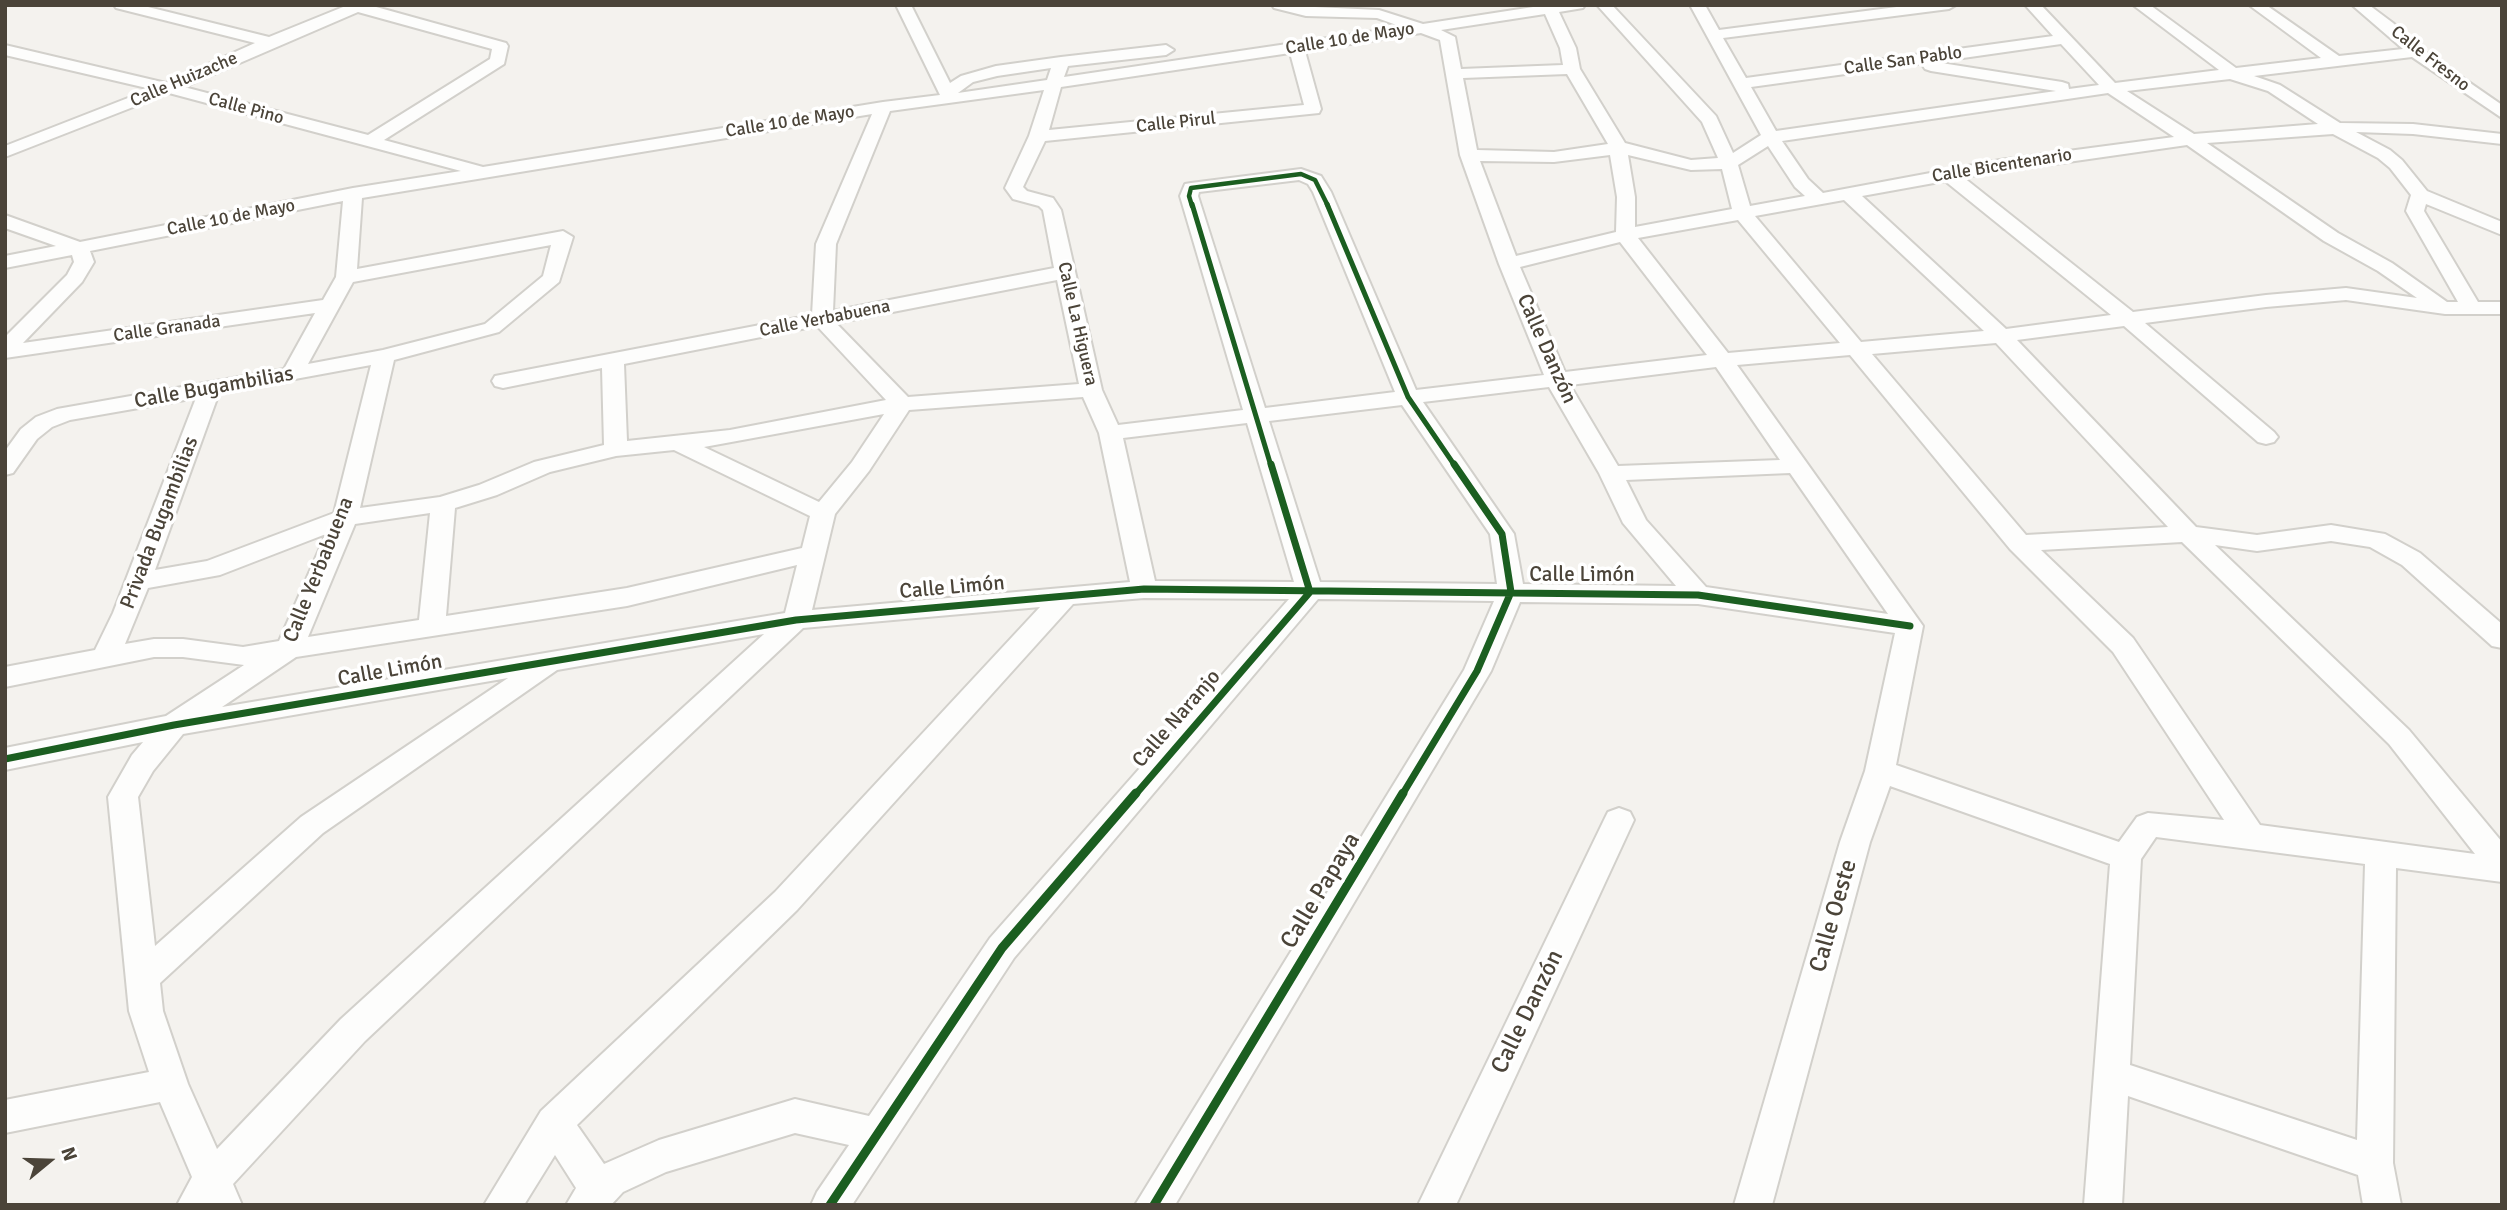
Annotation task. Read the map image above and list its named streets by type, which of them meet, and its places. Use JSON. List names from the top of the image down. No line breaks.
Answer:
{"streets":{"street":["Calle 10 de Mayo","Calle Fresno","Calle San Pablo","Calle Huizache","Calle Pino","Calle Pirul","Calle Bicentenario","Calle Yerbabuena","Calle La Higuera","Calle Granada","Calle Danzón","Calle Bugambilias","Privada Bugambilias","Calle Limón","Calle Naranjo","Calle Papaya","Calle Oeste"]},"crossings":[["Calle 10 de Mayo","Calle Pino"],["Calle 10 de Mayo","Calle Pirul"],["Calle 10 de Mayo","Calle La Higuera"],["Calle 10 de Mayo","Calle Danzón"],["Calle Huizache","Calle Pino"],["Calle Pirul","Calle La Higuera"],["Calle Bicentenario","Calle Danzón"],["Calle Yerbabuena","Calle La Higuera"],["Calle Yerbabuena","Calle Bugambilias"],["Calle Yerbabuena","Calle Limón"],["Calle La Higuera","Calle Limón"],["Calle Danzón","Calle Limón"],["Calle Bugambilias","Privada Bugambilias"],["Privada Bugambilias","Calle Limón"],["Calle Limón","Calle Naranjo"],["Calle Limón","Calle Papaya"],["Calle Limón","Calle Oeste"]],"north":"right"}
